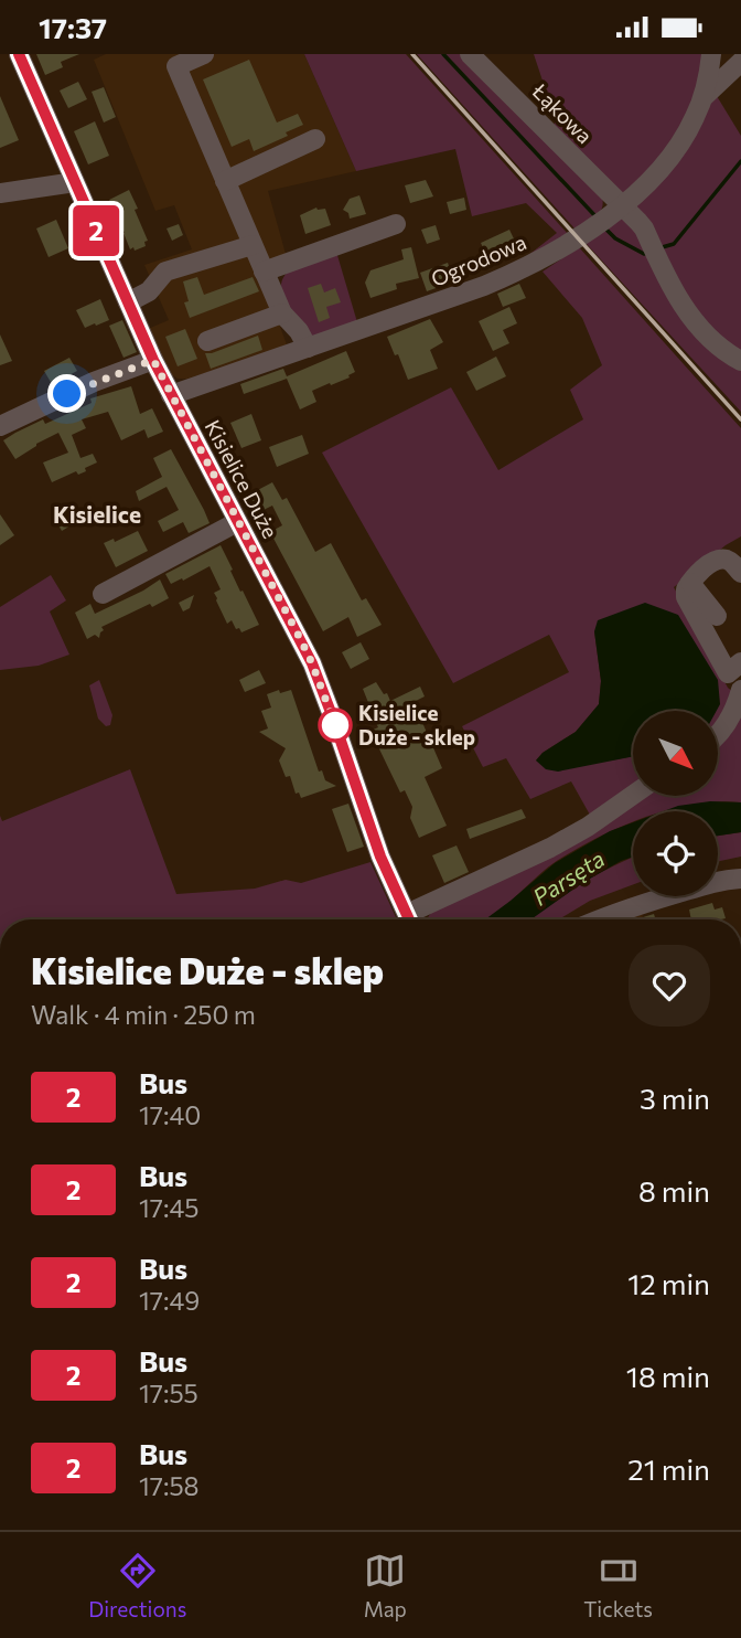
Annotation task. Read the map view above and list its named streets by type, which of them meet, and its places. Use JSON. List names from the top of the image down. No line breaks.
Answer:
{"streets":{"street":["Łąkowa","Ogrodowa","Kisielice Duże"]},"crossings":[["Łąkowa","Ogrodowa"],["Ogrodowa","Kisielice Duże"]],"districts":["Kisielice"],"water":["Parsęta"],"places":["Kisielice Duże - sklep"],"lines":["bus line 2"],"north":"bottom right","page":{"status":"17:37","on_map":"2","heading":["Kisielice Duże - sklep","Walk · 4 min · 250 m"],"list":[{"mark":"2","name":"Bus","note":"17:40","value":"3 min"},{"mark":"2","name":"Bus","note":"17:45","value":"8 min"},{"mark":"2","name":"Bus","note":"17:49","value":"12 min"},{"mark":"2","name":"Bus","note":"17:55","value":"18 min"},{"mark":"2","name":"Bus","note":"17:58","value":"21 min"}],"tabs":["Directions","Map","Tickets"]}}
